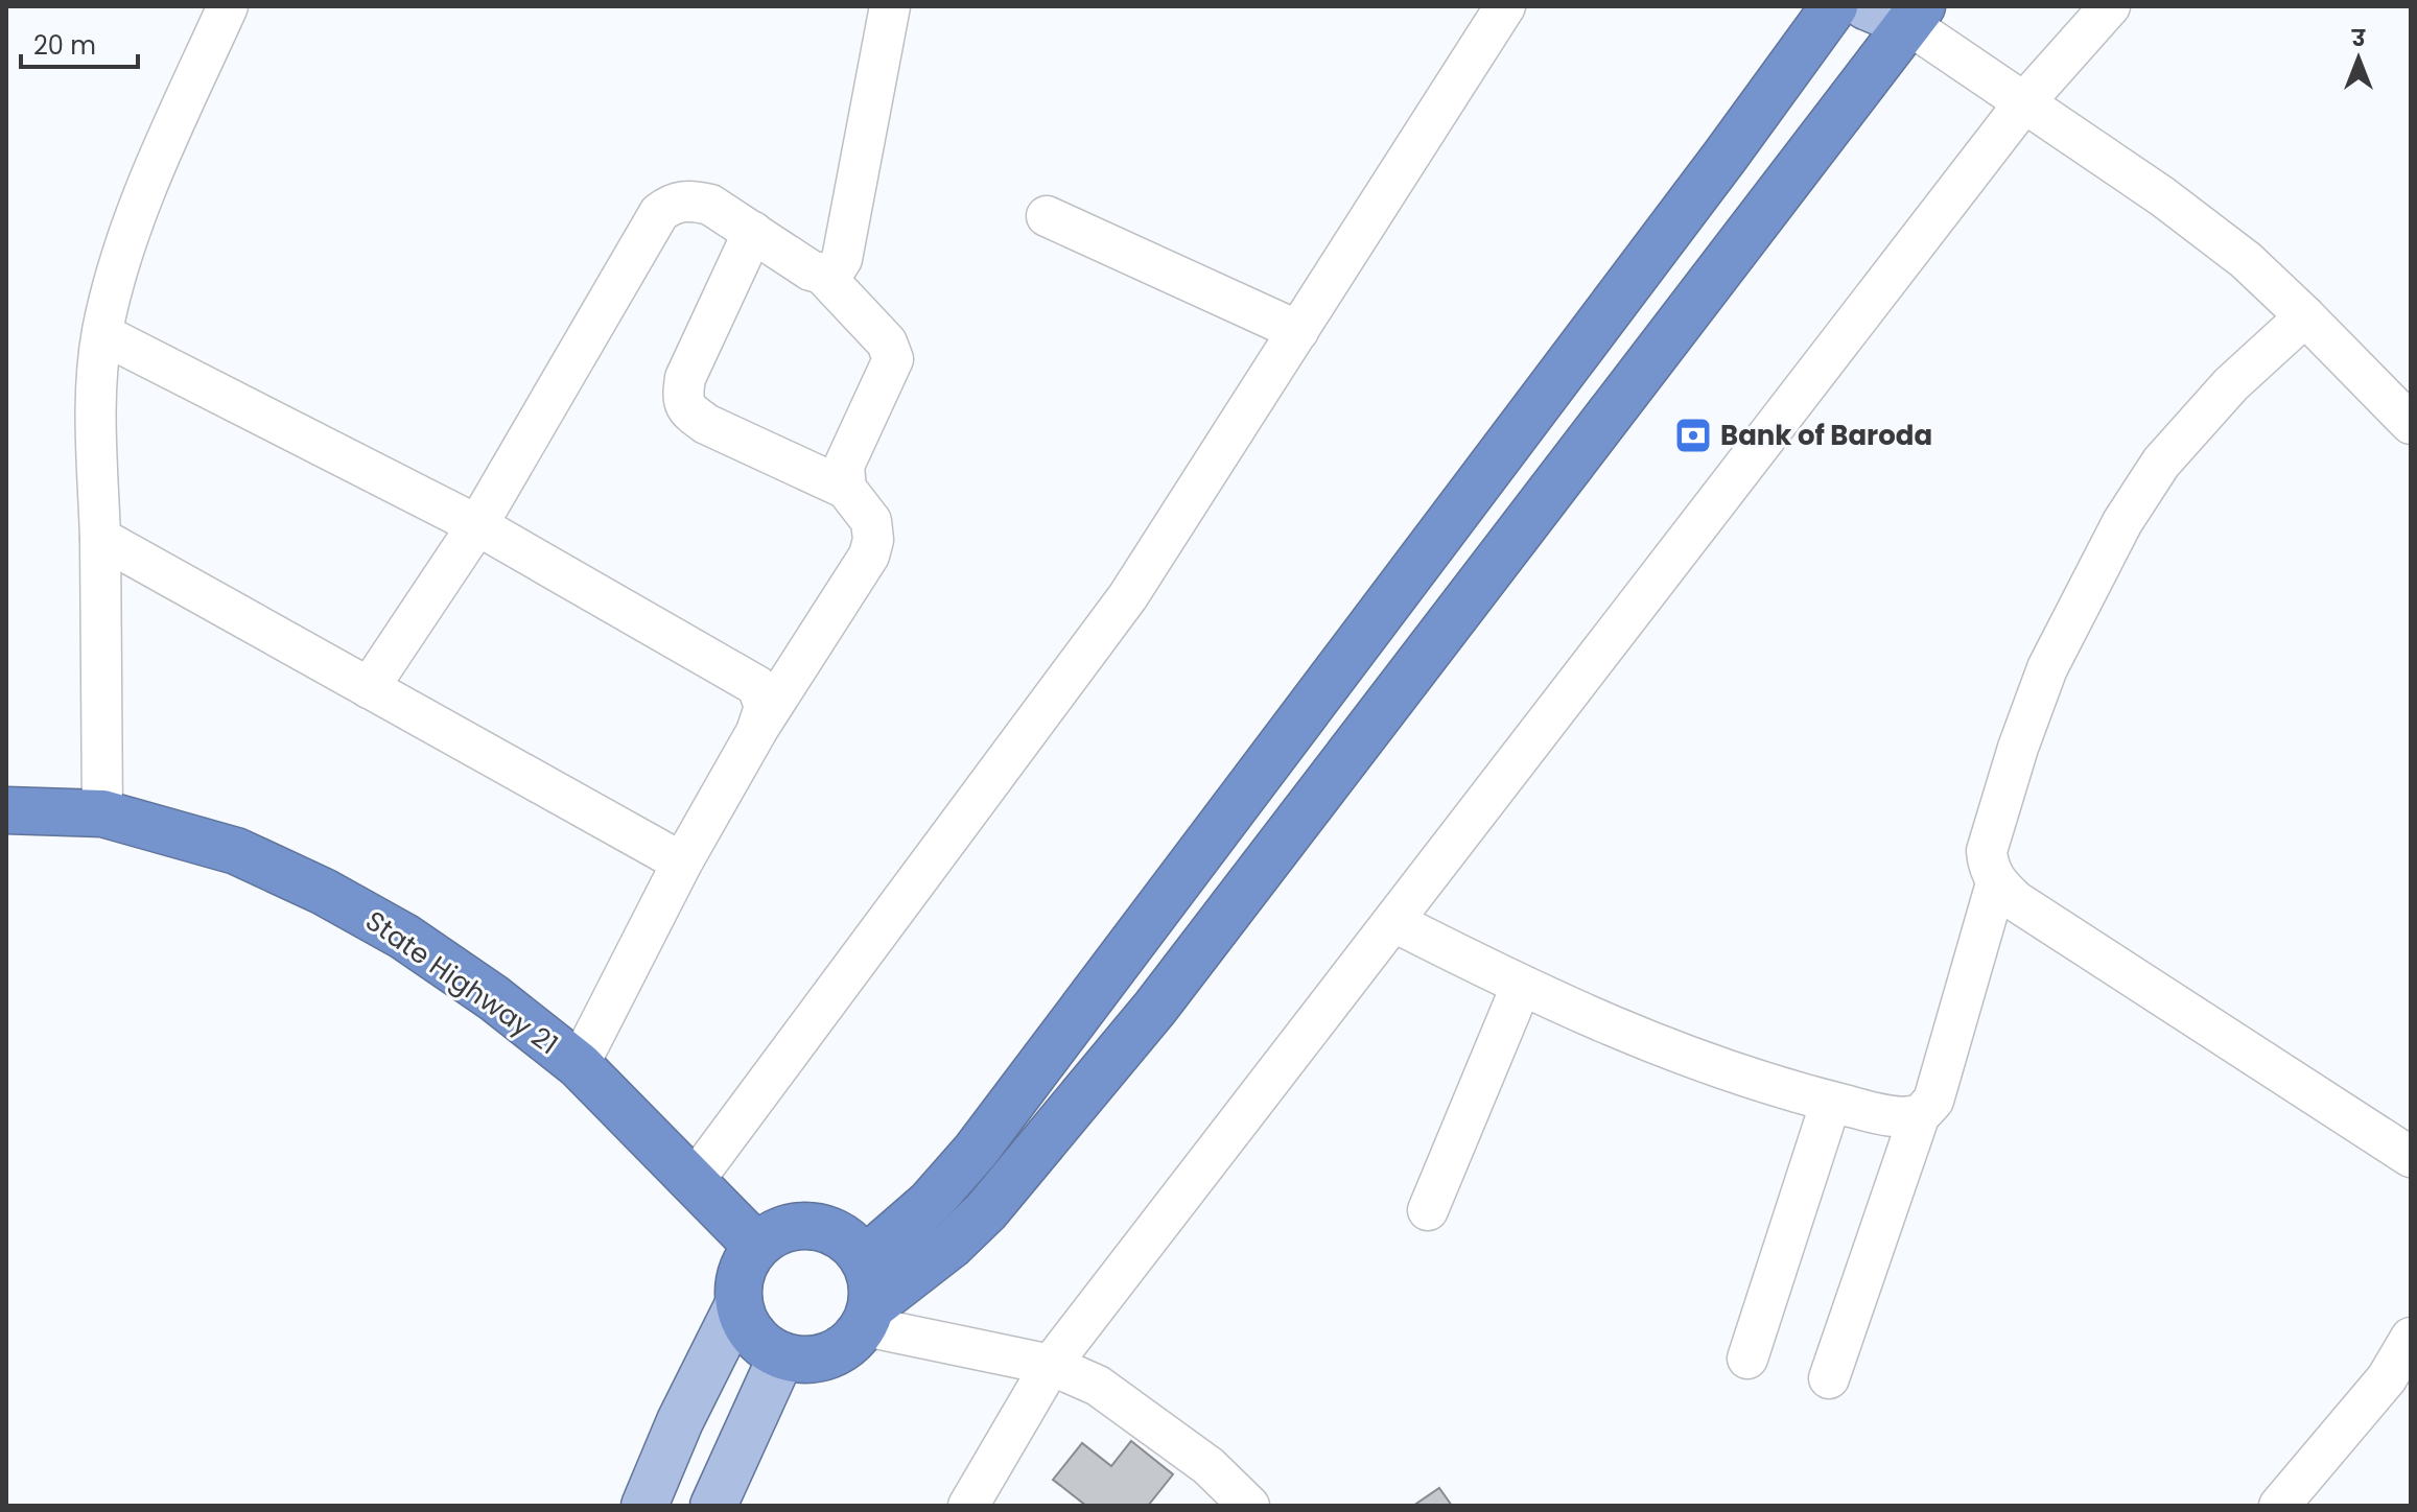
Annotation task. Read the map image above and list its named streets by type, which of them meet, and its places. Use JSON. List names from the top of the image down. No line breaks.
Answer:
{"streets":{"highway":["State Highway 21"]},"places":{"bank":["Bank of Baroda"]},"scale_bar":"20 m","north":"top"}
